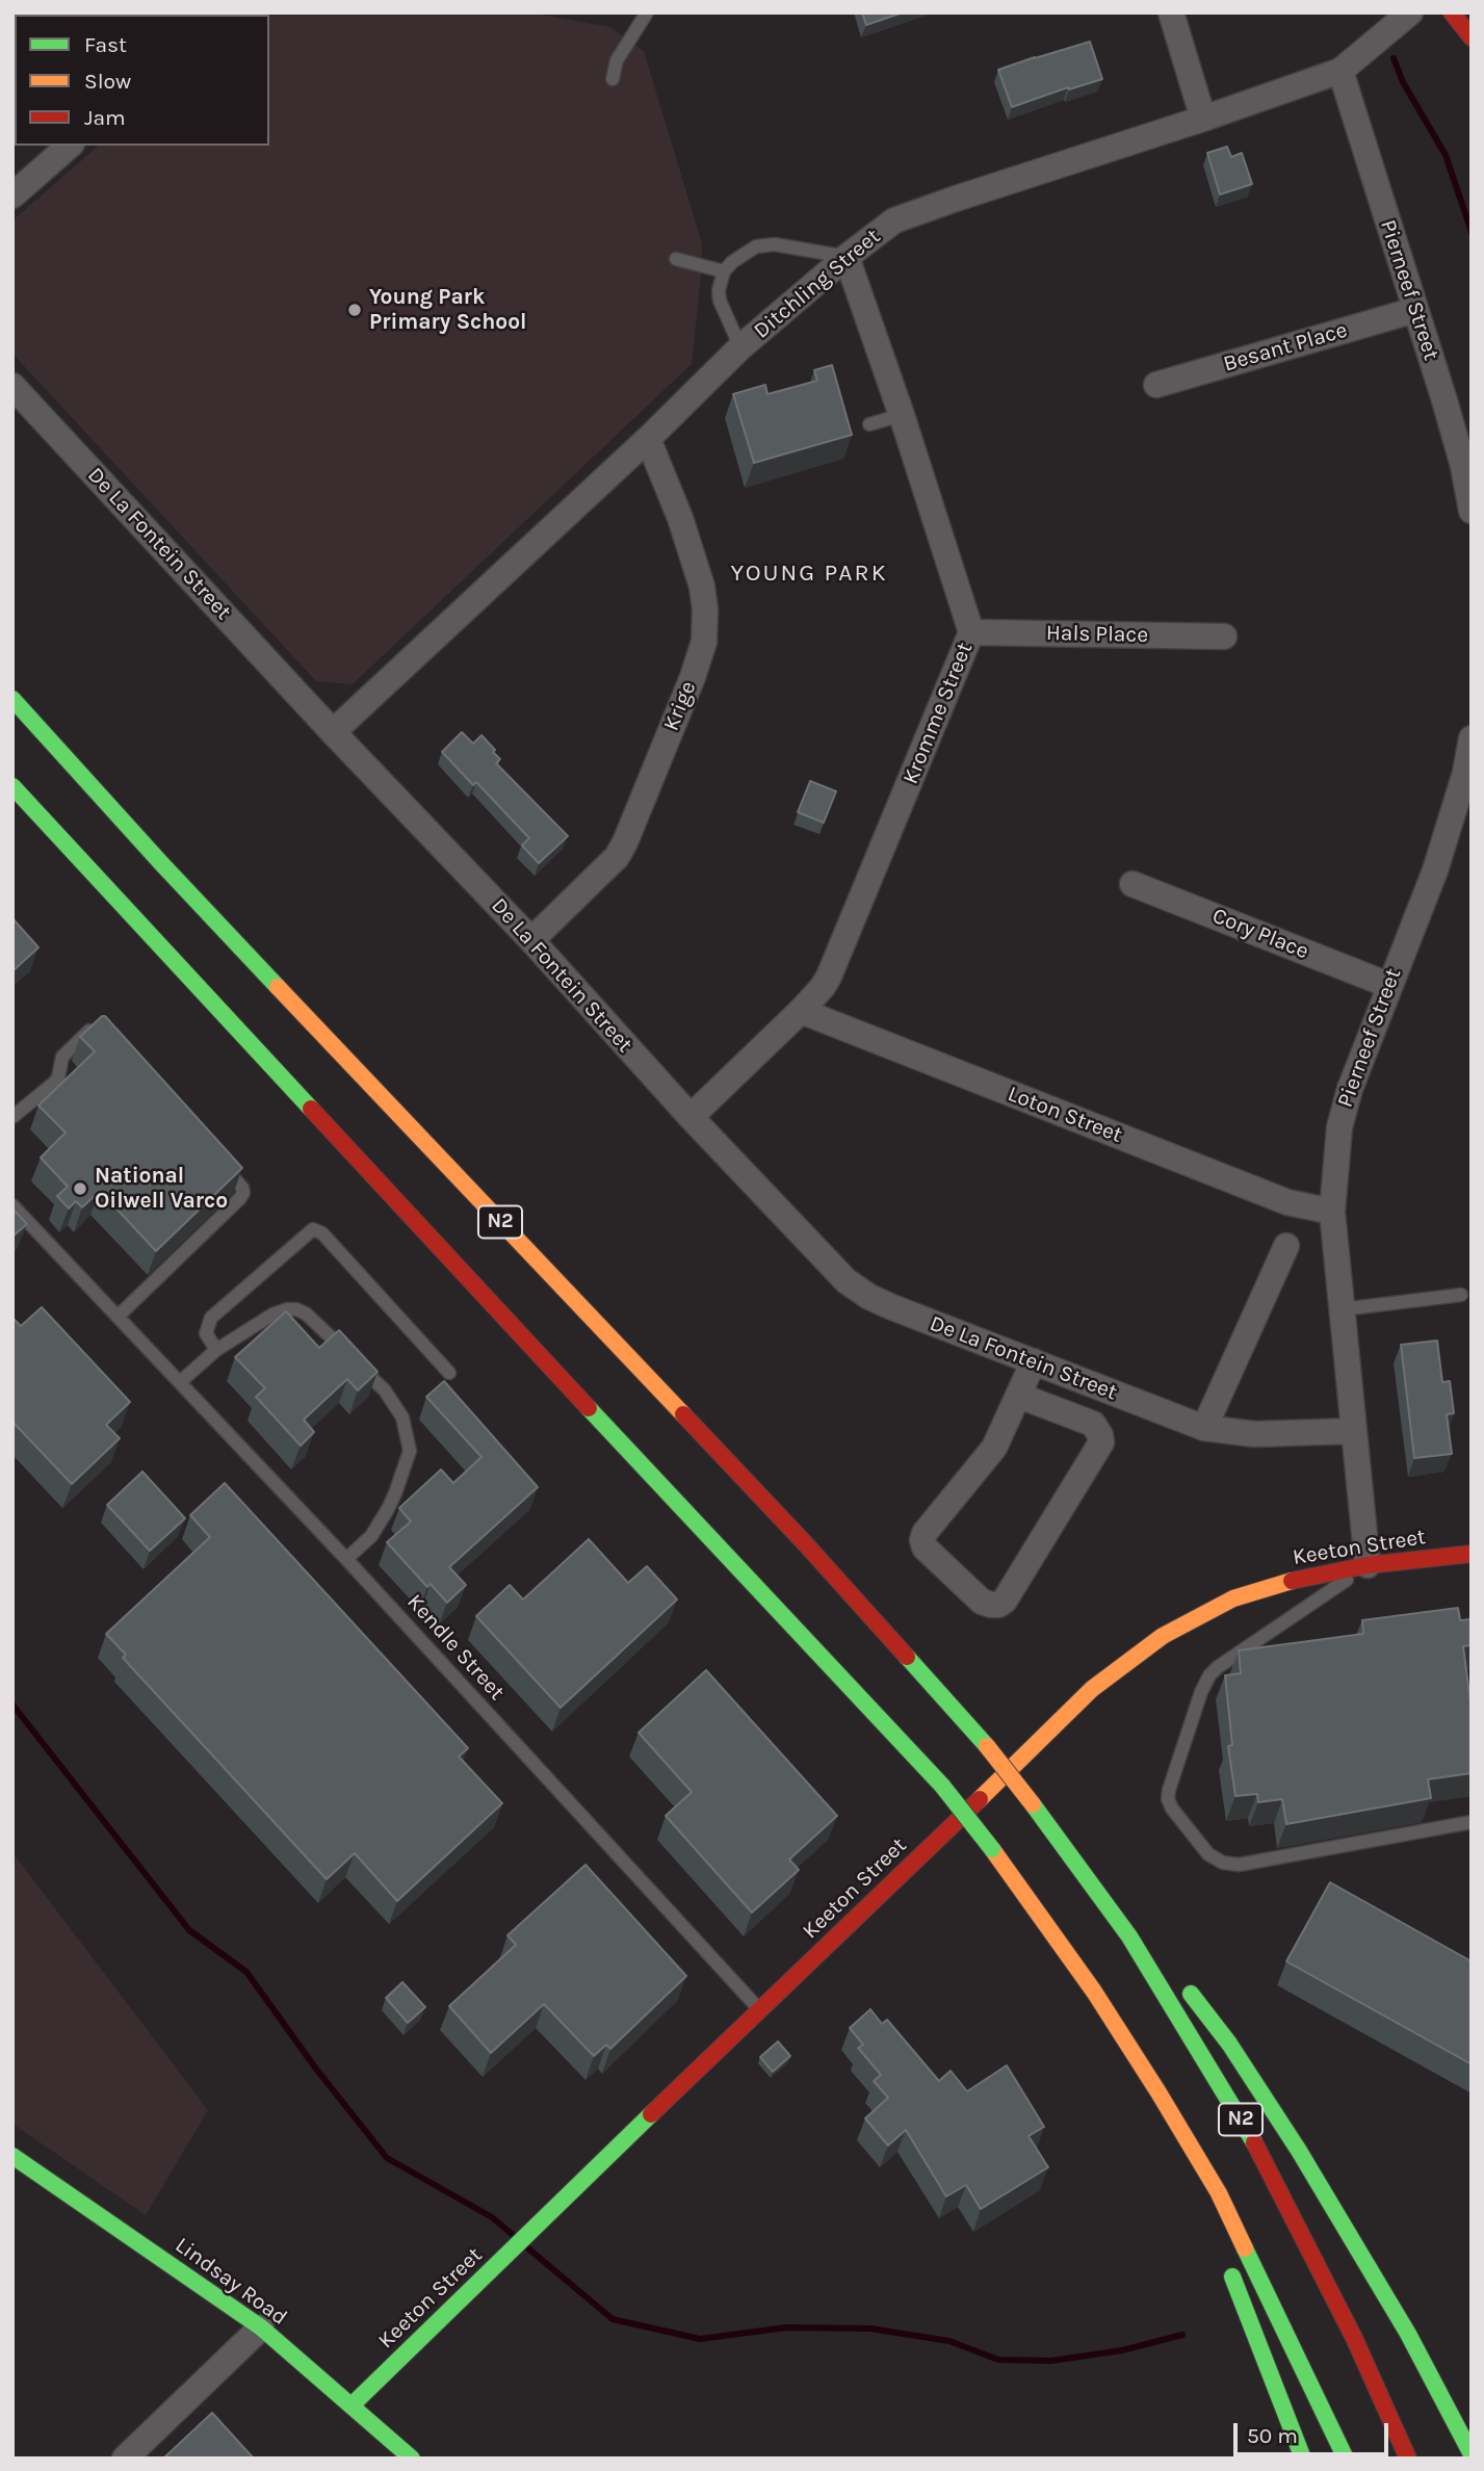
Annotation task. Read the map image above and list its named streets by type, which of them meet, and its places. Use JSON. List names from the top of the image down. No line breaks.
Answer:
{"streets":{"main road":["N2","Keeton Street","Lindsay Road"],"street":["Ditchling Street","Pierneef Street","Besant Place","De La Fontein Street","Hals Place","Krige","Kromme Street","Cory Place","Loton Street"],"lane":["Kendle Street"]},"crossings":[["Ditchling Street","Pierneef Street"],["Ditchling Street","De La Fontein Street"],["Ditchling Street","Krige"],["Ditchling Street","Kromme Street"],["Pierneef Street","Besant Place"],["Pierneef Street","De La Fontein Street"],["Pierneef Street","Cory Place"],["Pierneef Street","Loton Street"],["Pierneef Street","Keeton Street"],["De La Fontein Street","Krige"],["De La Fontein Street","Kromme Street"],["Hals Place","Kromme Street"],["Kromme Street","Loton Street"],["Keeton Street","Kendle Street"],["Keeton Street","Lindsay Road"]],"districts":["YOUNG PARK"],"places":["Young Park Primary School","National Oilwell Varco"],"legend":["Fast","Slow","Jam"],"scale_bar":"50 m"}
